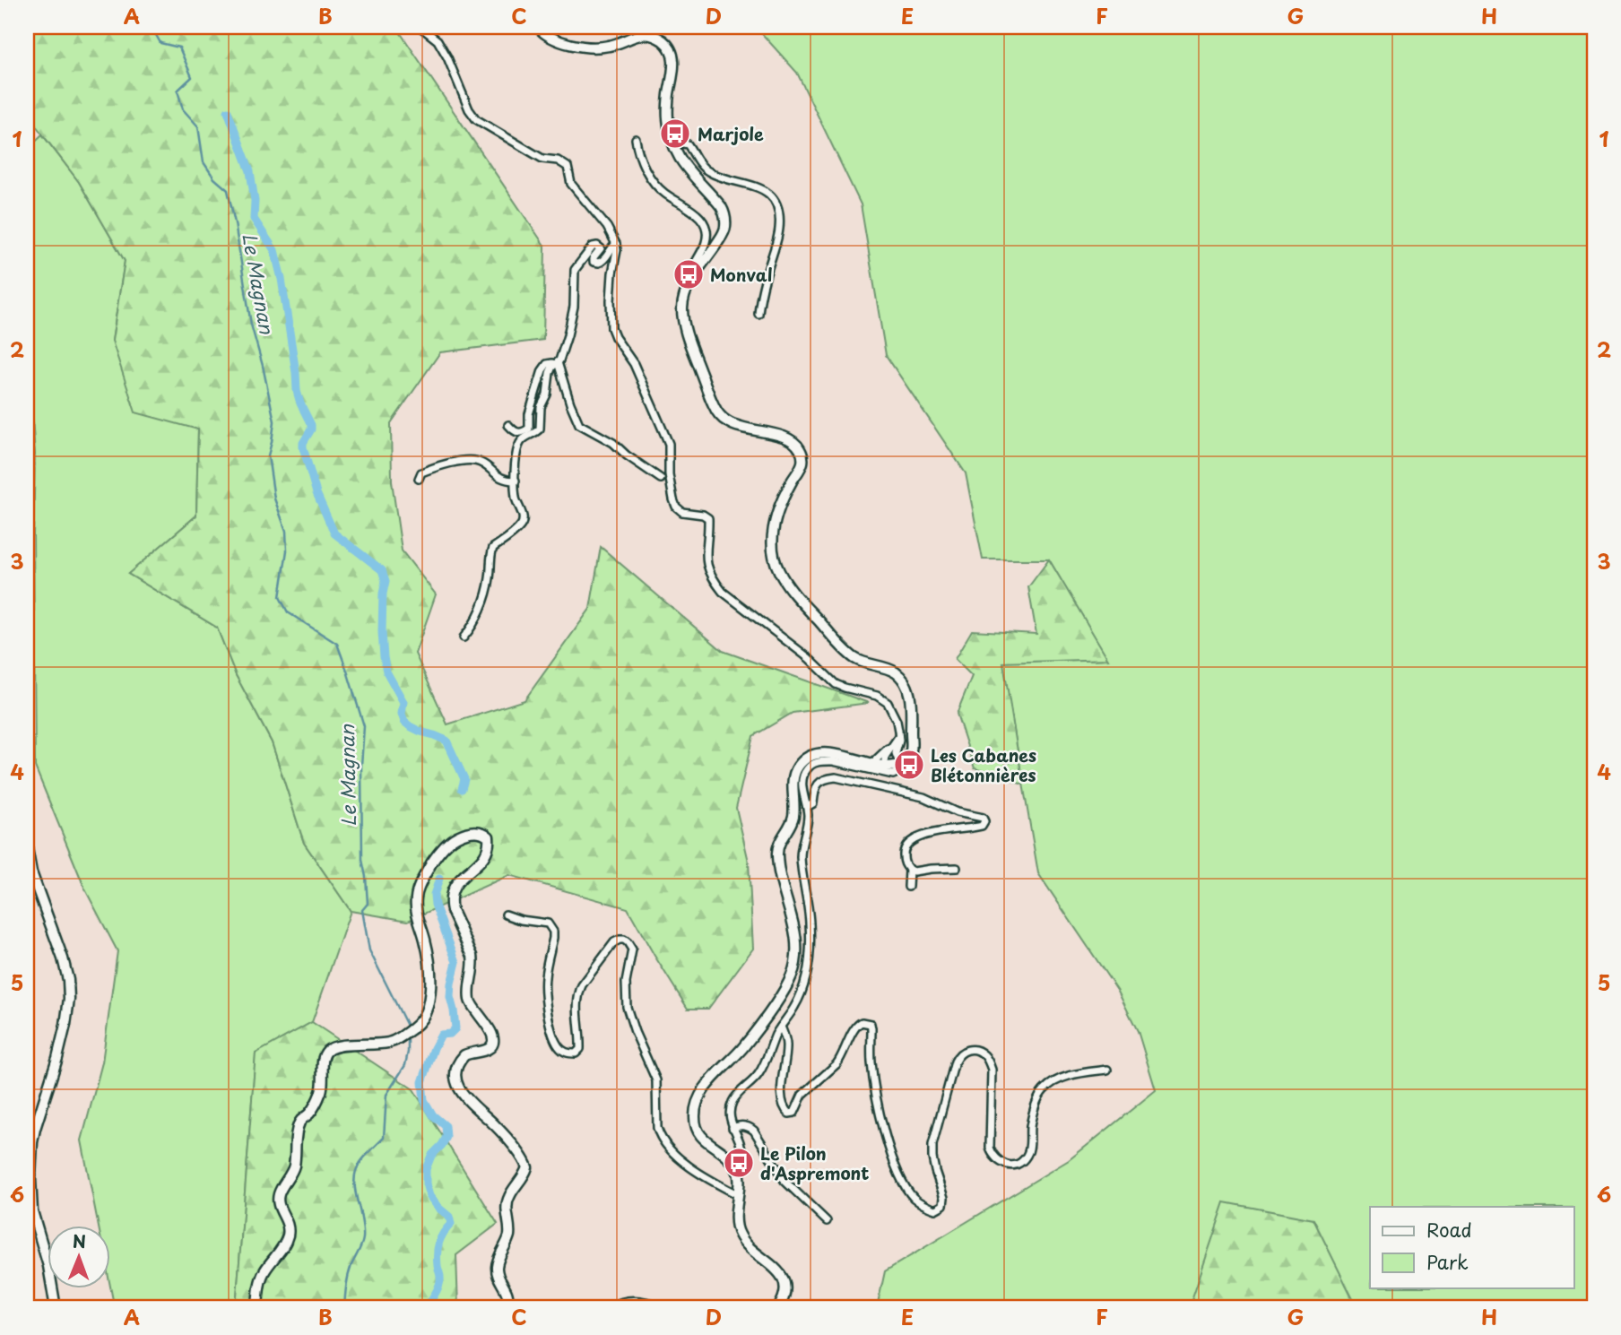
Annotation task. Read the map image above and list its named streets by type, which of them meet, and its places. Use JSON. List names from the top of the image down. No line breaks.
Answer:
{"water":["Le Magnan"],"places":{"bus stop":["Marjole","Monval","Les Cabanes Blétonnières","Le Pilon d'Aspremont"]},"legend":["Road","Park"],"north":"top","grid":{"columns":["A","B","C","D","E","F","G","H"],"rows":["1","2","3","4","5","6"]}}
